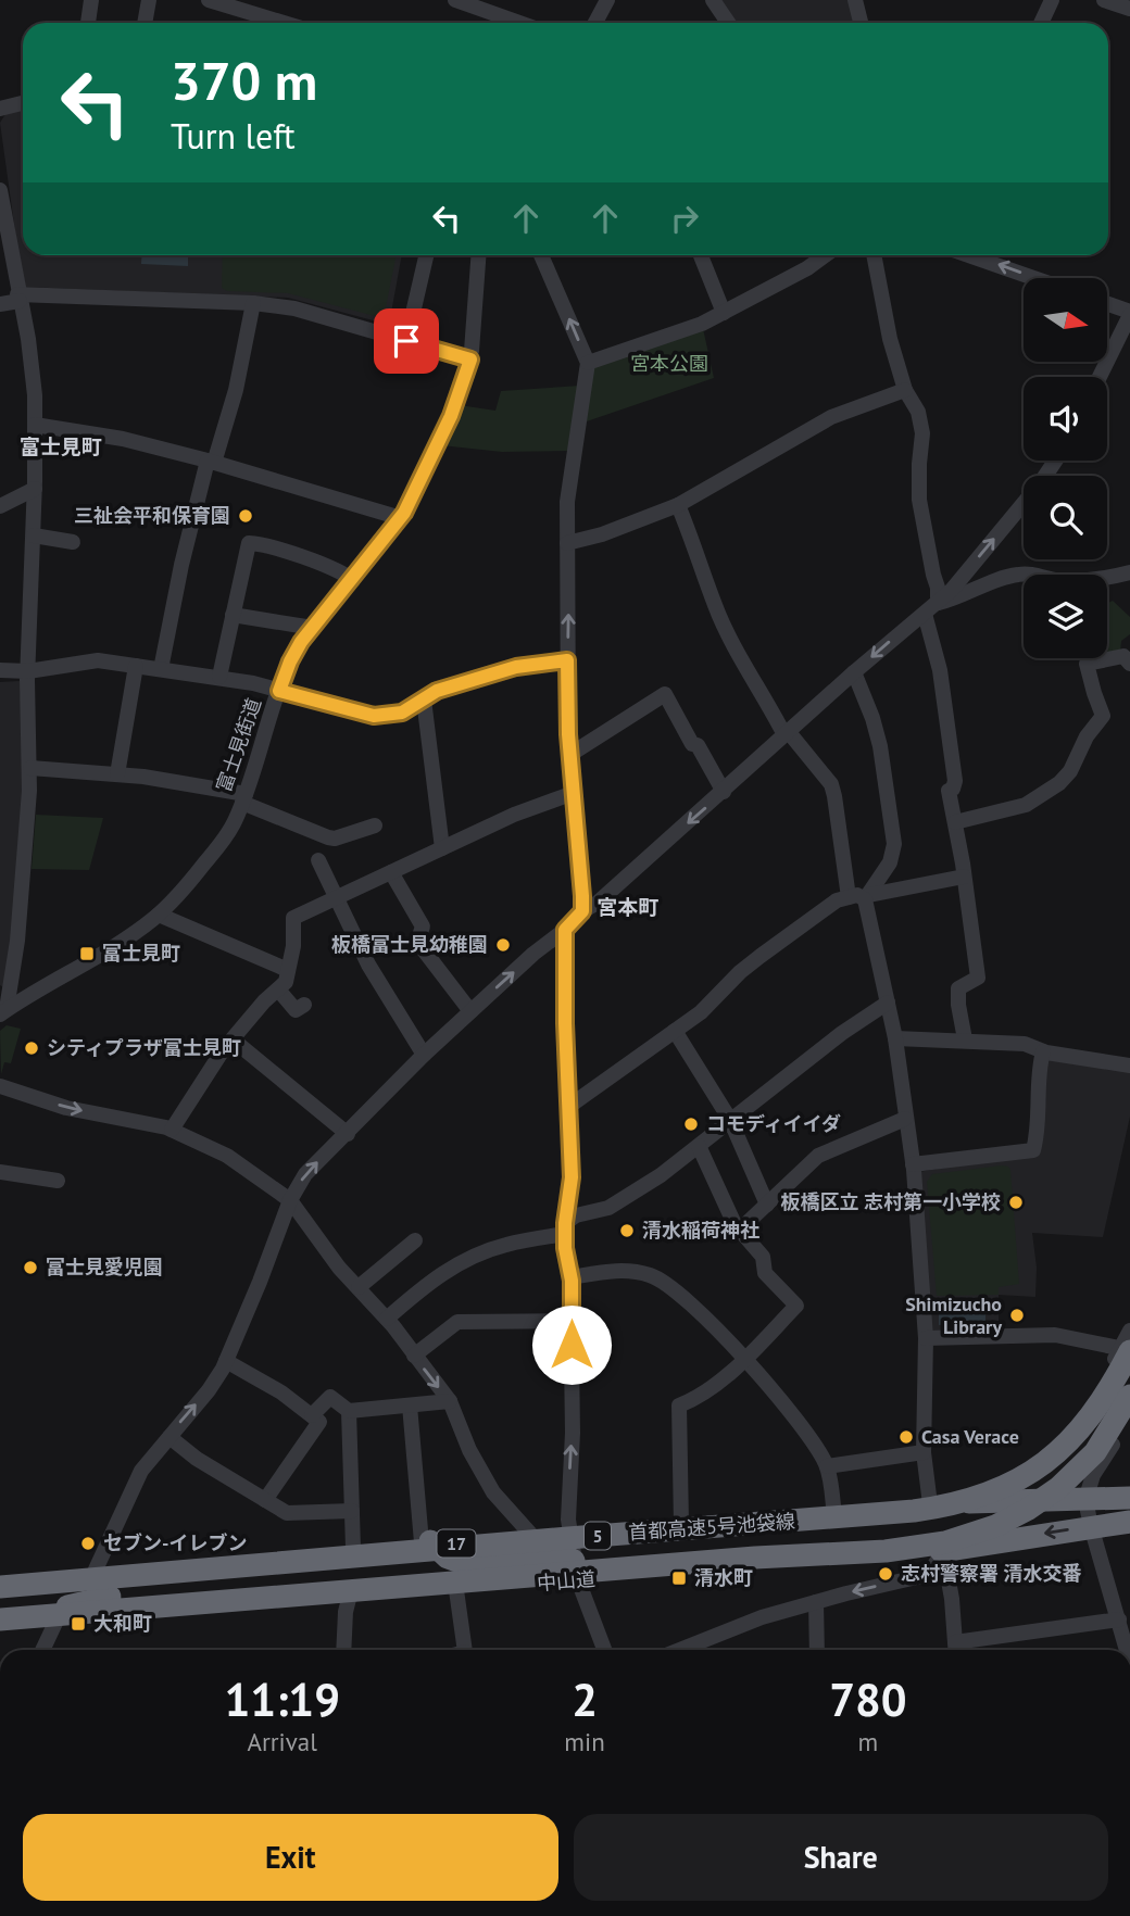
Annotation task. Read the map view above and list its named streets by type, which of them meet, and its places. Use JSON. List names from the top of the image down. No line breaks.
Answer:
{"streets":{"highway":["首都高速5号池袋線","5","17","中山道"],"street":["富士見街道"]},"crossings":[["首都高速5号池袋線","5"],["首都高速5号池袋線","17"],["首都高速5号池袋線","中山道"],["5","中山道"]],"districts":["富士見町","宮本町"],"parks":["宮本公園"],"places":{"other":["三祉会平和保育園","板橋富士見幼稚園","シティプラザ富士見町","コモディイイダ","板橋区立 志村第一小学校","清水稲荷神社","富士見愛児園","Shimizucho Library","Casa Verace","セブン-イレブン","志村警察署 清水交番"],"transit":["富士見町","清水町","大和町"]},"north":"right","page":{"turn":["370 m","Turn left"],"eta":["11:19","Arrival","2","min","780","m"],"buttons":["Exit","Share"]}}
